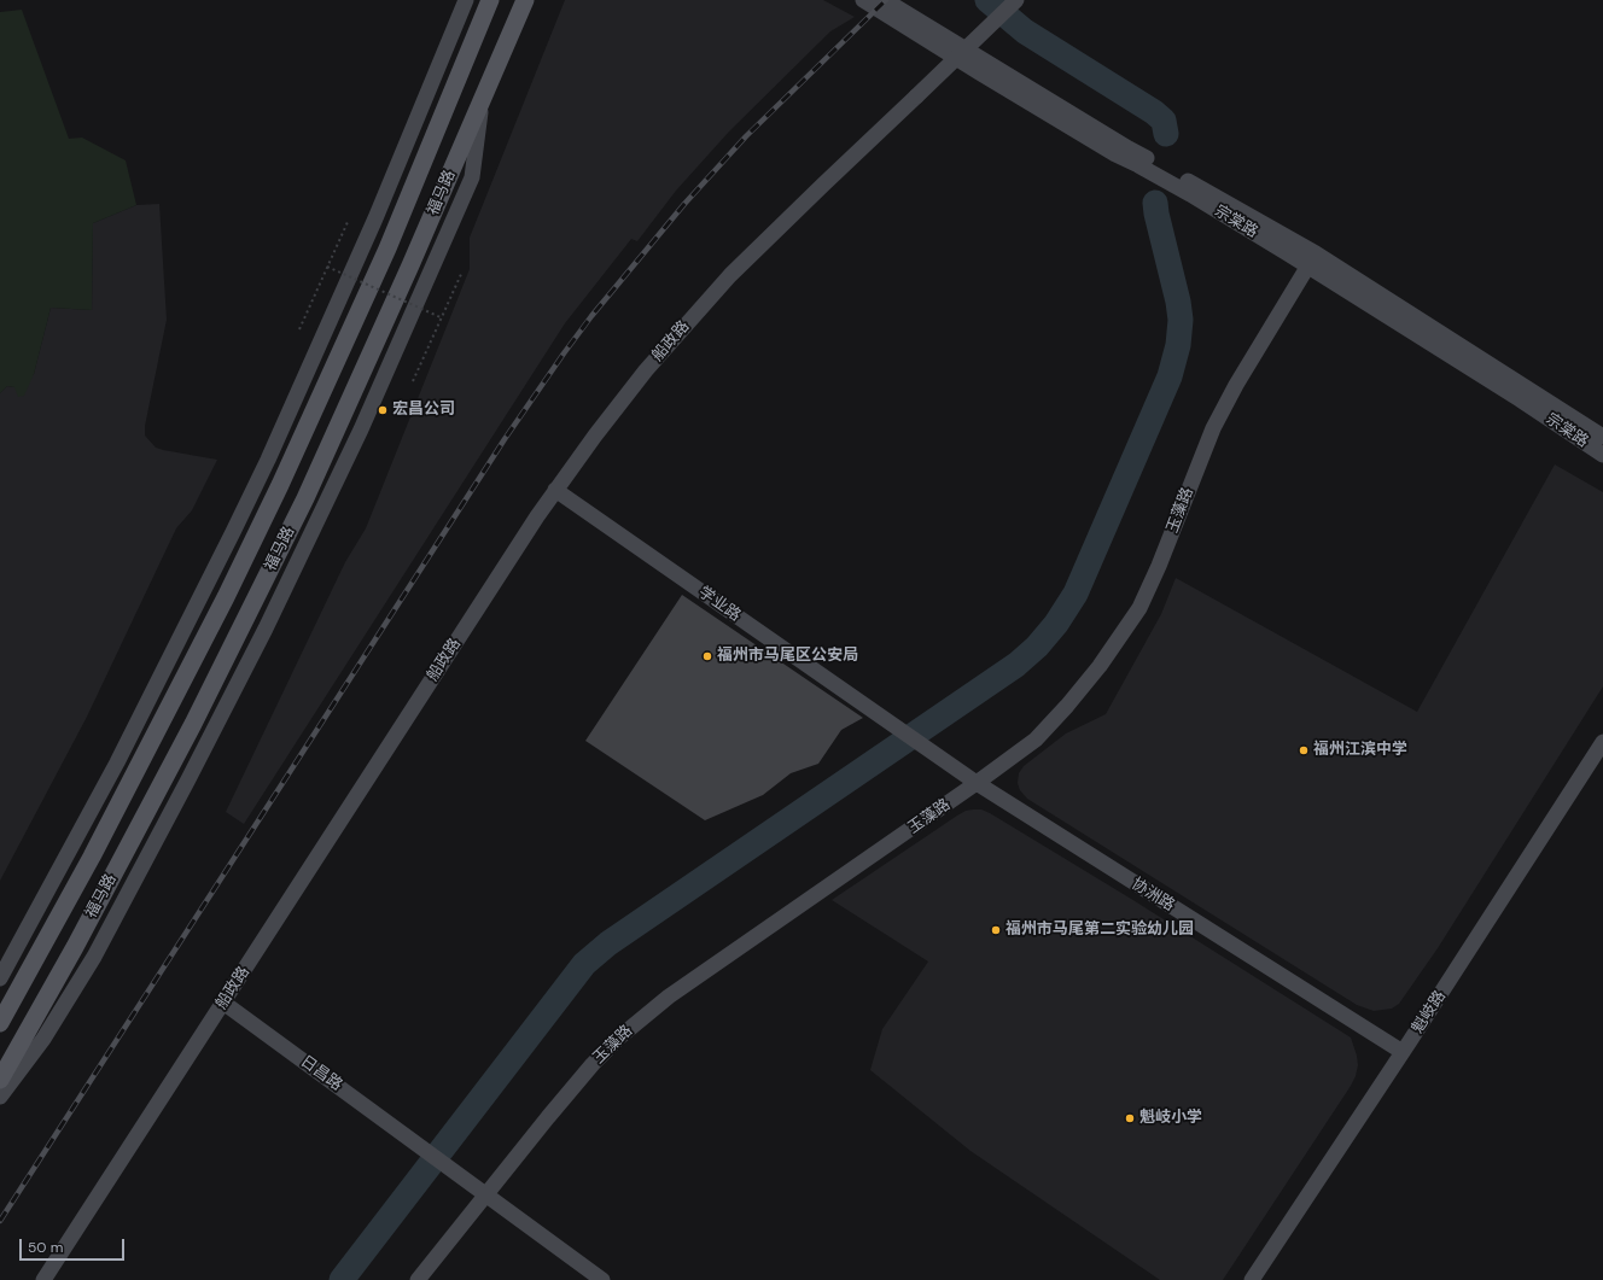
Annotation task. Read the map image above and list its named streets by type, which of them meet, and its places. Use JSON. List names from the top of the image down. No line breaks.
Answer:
{"streets":{"main road":["福马路"],"street":["宗棠路","船政路","玉藻路","学业路","协洲路","魁岐路","日昌路"]},"crossings":[["宗棠路","玉藻路"],["船政路","学业路"],["船政路","日昌路"],["玉藻路","协洲路"],["玉藻路","日昌路"],["学业路","协洲路"],["协洲路","魁岐路"]],"places":["宏昌公司","福州市马尾区公安局","福州江滨中学","福州市马尾第二实验幼儿园","魁岐小学"],"scale_bar":"50 m"}
